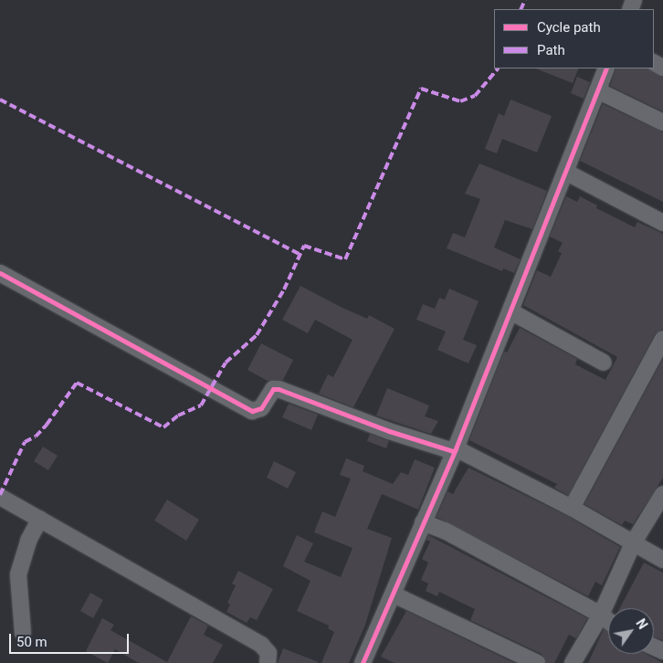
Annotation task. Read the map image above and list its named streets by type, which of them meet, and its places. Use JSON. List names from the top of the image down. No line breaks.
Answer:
{"legend":["Cycle path","Path"],"scale_bar":"50 m","north":"top right"}
